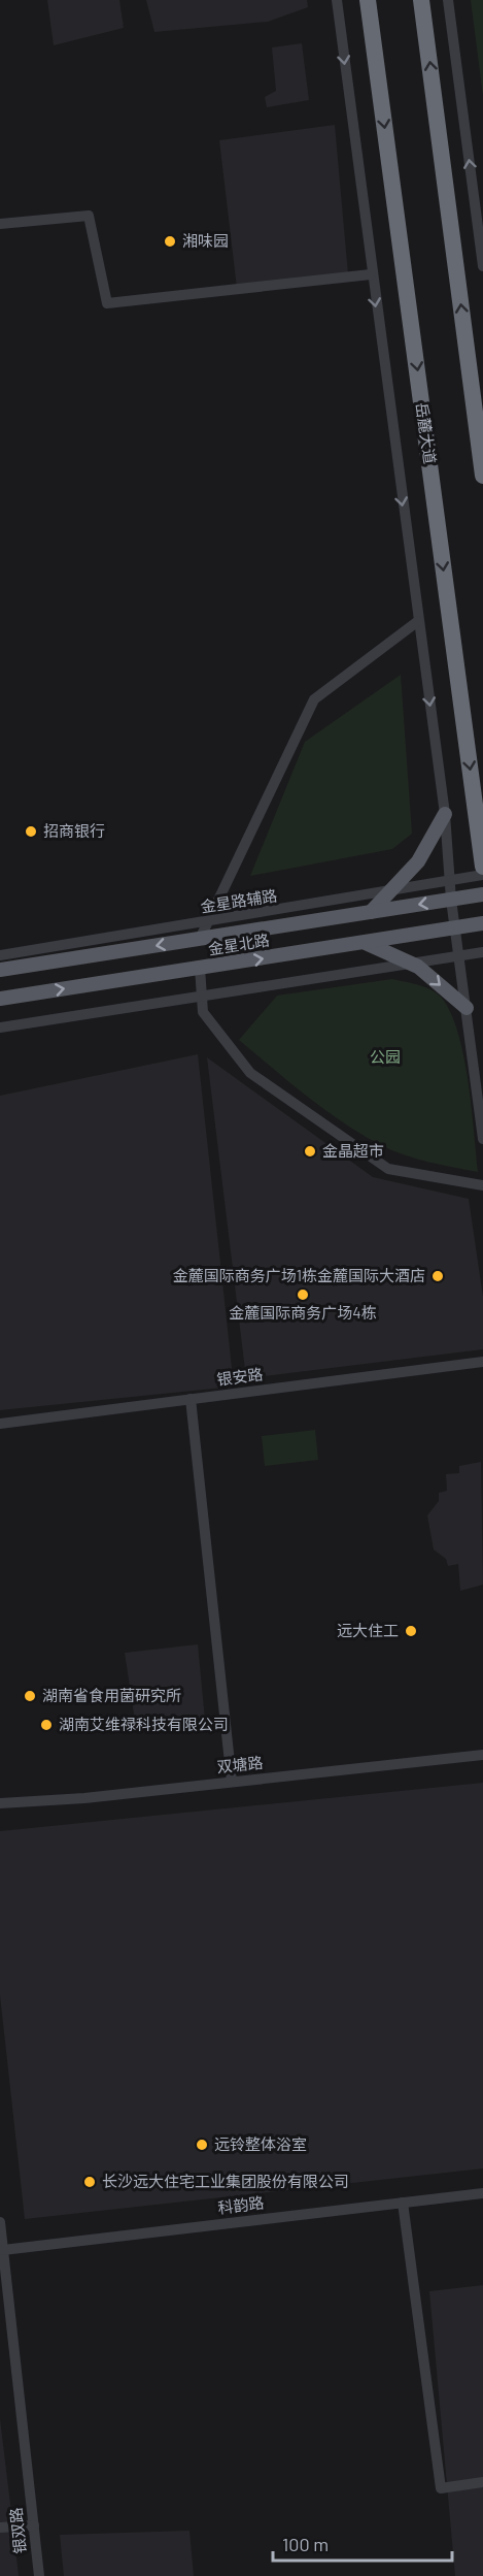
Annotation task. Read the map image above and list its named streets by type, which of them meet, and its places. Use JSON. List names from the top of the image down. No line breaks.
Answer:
{"streets":{"highway":["岳麓大道"],"main road":["金星北路"],"street":["金星路辅路","银安路","双塘路","科韵路","银双路"]},"crossings":[["科韵路","银双路"]],"parks":["公园"],"places":["湘味园","招商银行","金晶超市","金麓国际商务广场1栋金麓国际大酒店","金麓国际商务广场4栋","远大住工","湖南省食用菌研究所","湖南艾维禄科技有限公司","远铃整体浴室","长沙远大住宅工业集团股份有限公司"],"scale_bar":"100 m"}
